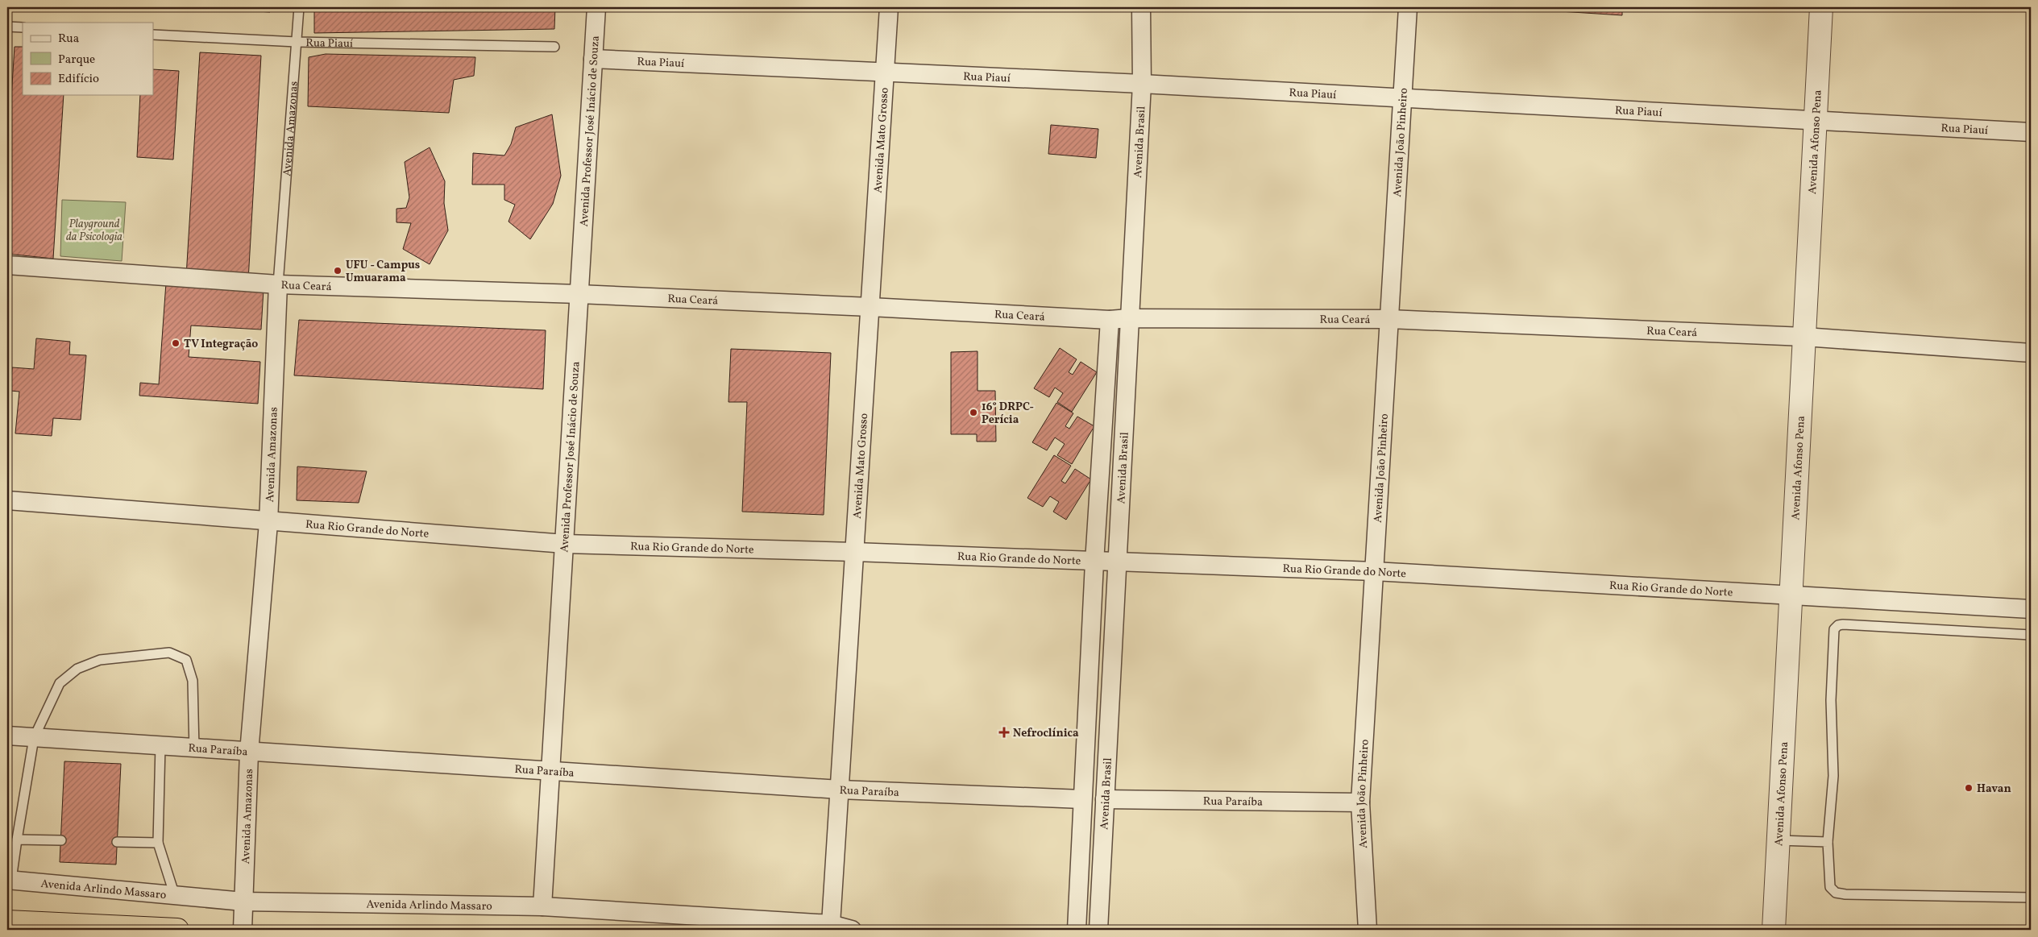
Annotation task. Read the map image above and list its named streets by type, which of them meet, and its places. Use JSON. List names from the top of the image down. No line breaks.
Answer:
{"streets":{"street":["Rua Piauí","Avenida Amazonas","Avenida Professor José Inácio de Souza","Avenida Mato Grosso","Avenida Brasil","Avenida João Pinheiro","Avenida Afonso Pena","Rua Ceará","Rua Rio Grande do Norte","Rua Paraíba","Avenida Arlindo Massaro"]},"crossings":[["Rua Piauí","Avenida Amazonas"],["Rua Piauí","Avenida Professor José Inácio de Souza"],["Rua Piauí","Avenida Mato Grosso"],["Rua Piauí","Avenida Brasil"],["Rua Piauí","Avenida João Pinheiro"],["Rua Piauí","Avenida Afonso Pena"],["Avenida Amazonas","Rua Ceará"],["Avenida Amazonas","Rua Rio Grande do Norte"],["Avenida Amazonas","Rua Paraíba"],["Avenida Amazonas","Avenida Arlindo Massaro"],["Avenida Professor José Inácio de Souza","Rua Ceará"],["Avenida Professor José Inácio de Souza","Rua Rio Grande do Norte"],["Avenida Professor José Inácio de Souza","Rua Paraíba"],["Avenida Professor José Inácio de Souza","Avenida Arlindo Massaro"],["Avenida Mato Grosso","Rua Ceará"],["Avenida Mato Grosso","Rua Rio Grande do Norte"],["Avenida Mato Grosso","Rua Paraíba"],["Avenida Mato Grosso","Avenida Arlindo Massaro"],["Avenida Brasil","Rua Ceará"],["Avenida Brasil","Rua Rio Grande do Norte"],["Avenida Brasil","Rua Paraíba"],["Avenida João Pinheiro","Rua Ceará"],["Avenida João Pinheiro","Rua Rio Grande do Norte"],["Avenida João Pinheiro","Rua Paraíba"],["Avenida Afonso Pena","Rua Ceará"],["Avenida Afonso Pena","Rua Rio Grande do Norte"]],"parks":["Playground da Psicologia"],"places":{"other":["UFU - Campus Umuarama","TV Integração","16° DRPC- Perícia","Havan"],"health":["Nefroclínica"]},"legend":["Rua","Parque","Edifício"]}
